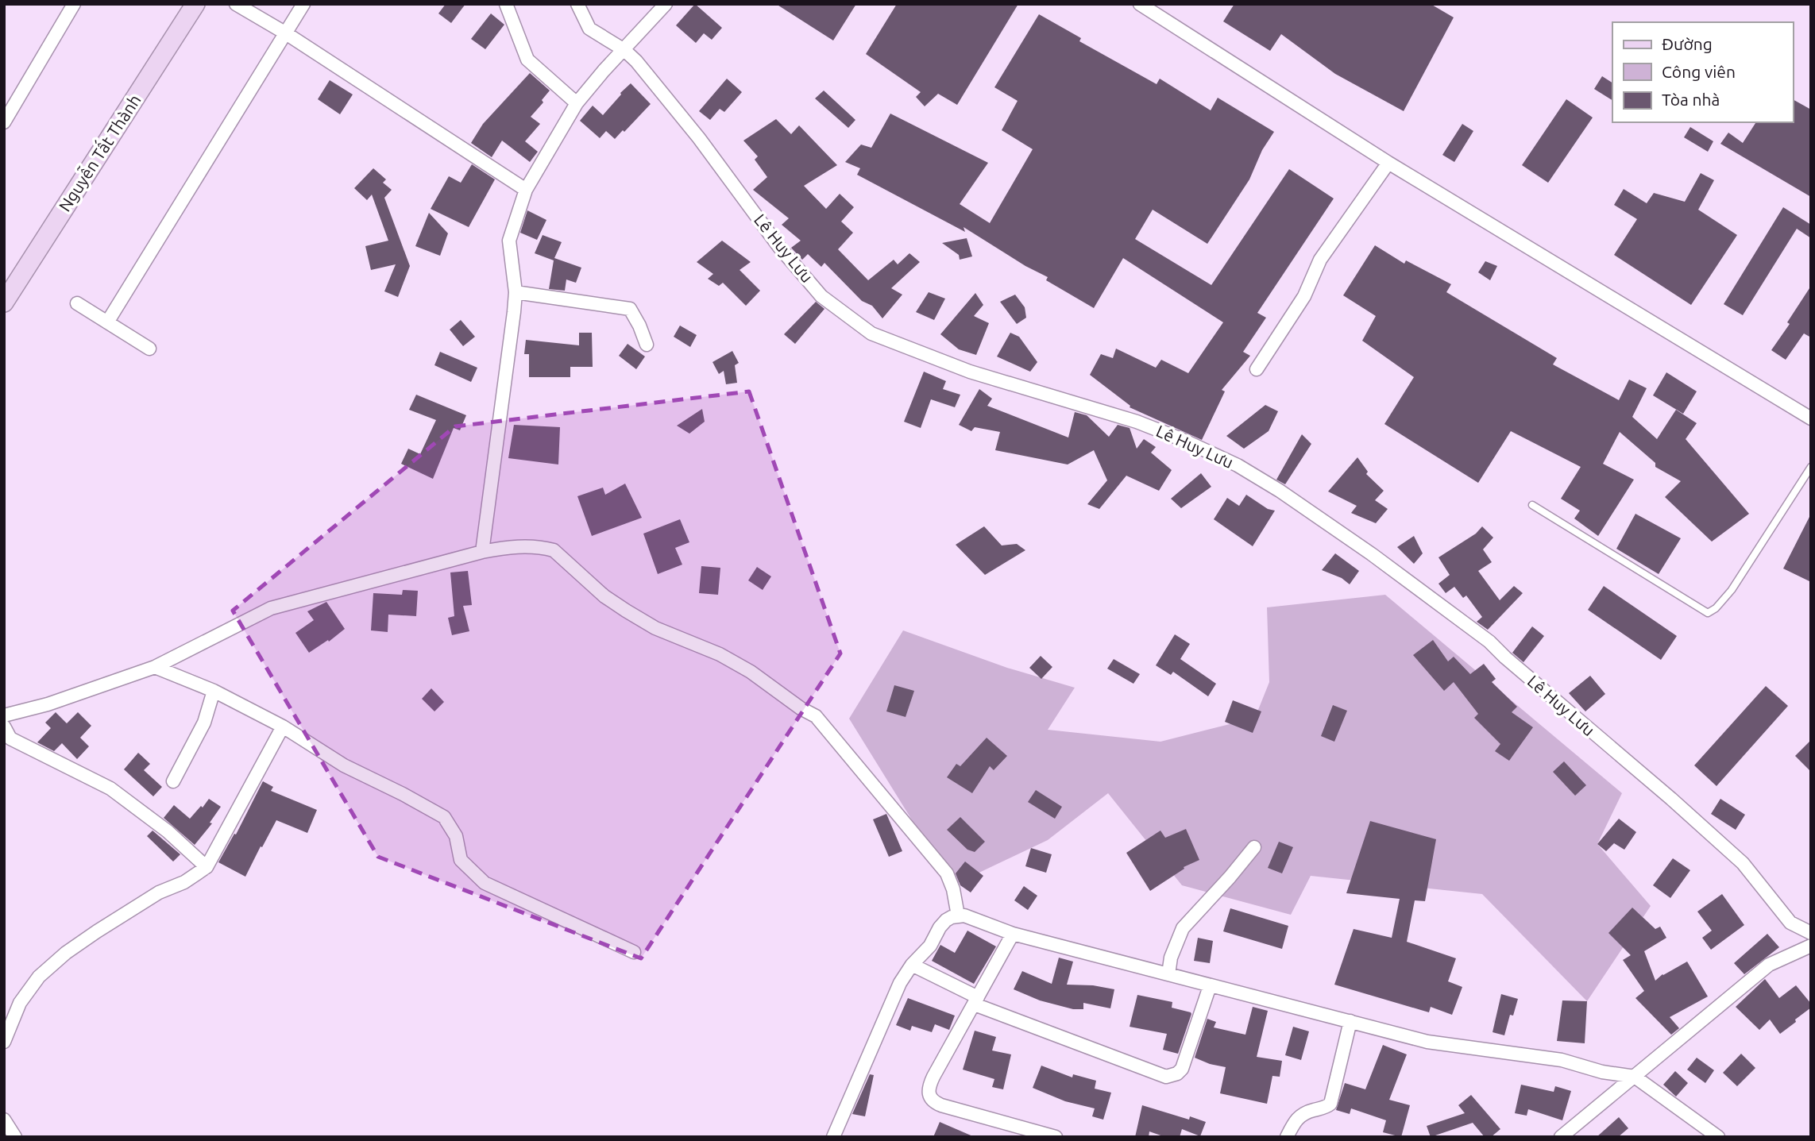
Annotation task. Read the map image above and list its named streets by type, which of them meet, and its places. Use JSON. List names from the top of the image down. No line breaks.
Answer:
{"streets":{"main road":["Nguyễn Tất Thành"],"street":["Lê Huy Lưu"]},"legend":["Đường","Công viên","Tòa nhà"]}
